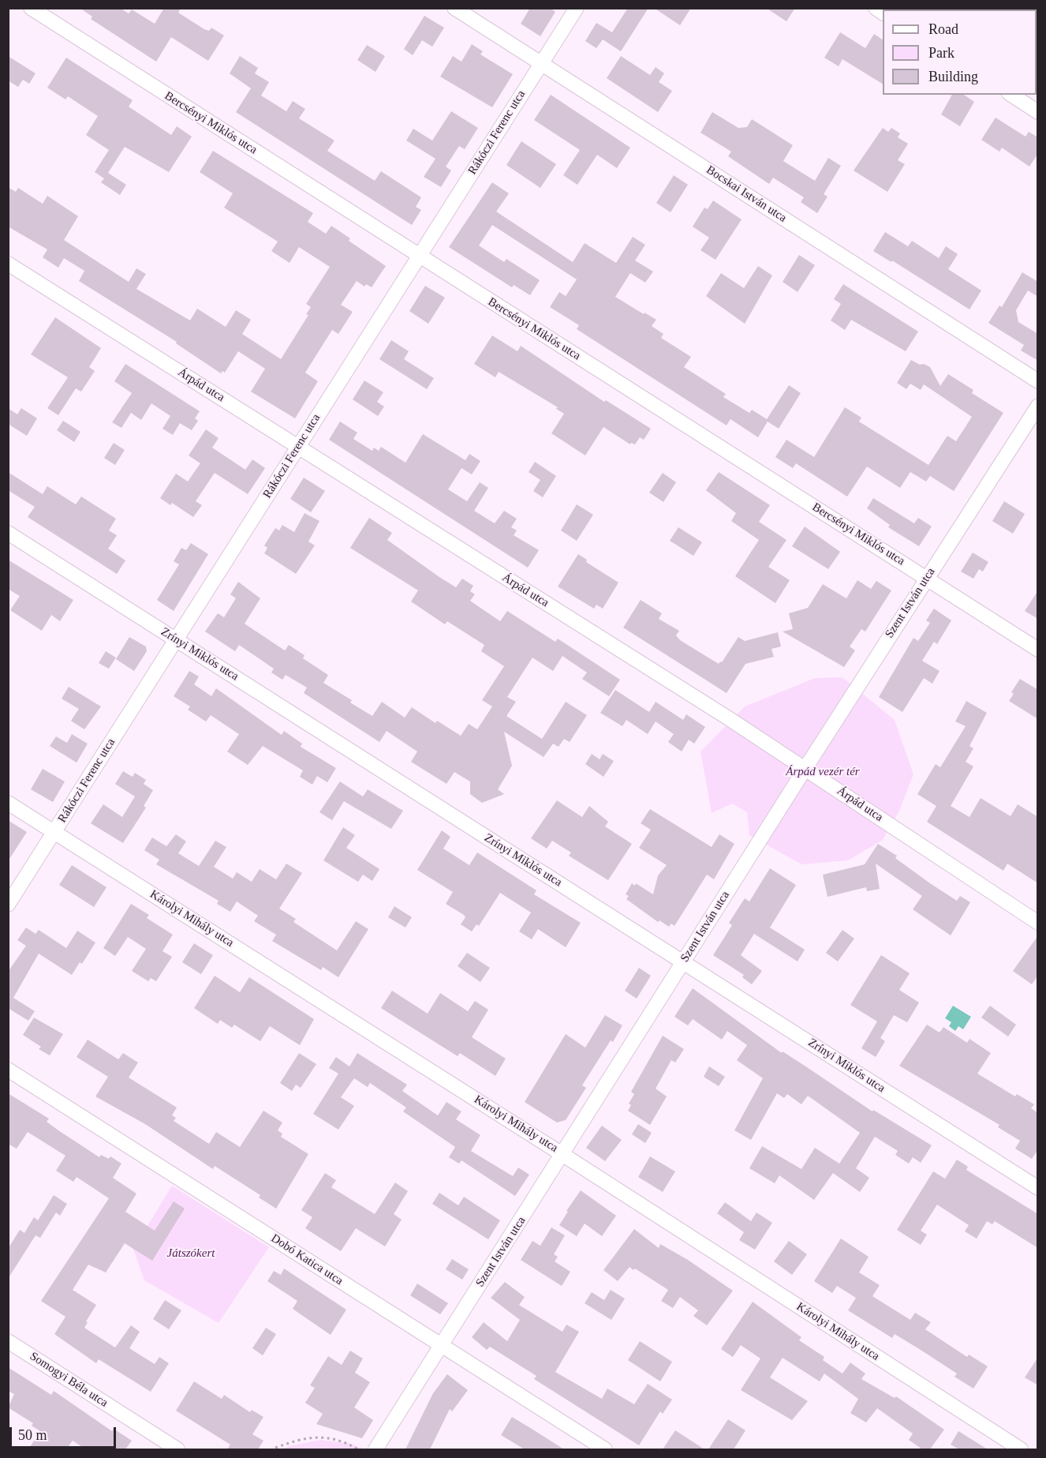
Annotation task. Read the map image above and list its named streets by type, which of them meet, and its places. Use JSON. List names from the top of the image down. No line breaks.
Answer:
{"streets":{"street":["Bercsényi Miklós utca","Rákóczi Ferenc utca","Bocskai István utca","Árpád utca","Szent István utca","Zrínyi Miklós utca","Károlyi Mihály utca","Dobó Katica utca","Somogyi Béla utca"]},"crossings":[["Bercsényi Miklós utca","Rákóczi Ferenc utca"],["Bercsényi Miklós utca","Szent István utca"],["Rákóczi Ferenc utca","Bocskai István utca"],["Rákóczi Ferenc utca","Árpád utca"],["Rákóczi Ferenc utca","Zrínyi Miklós utca"],["Rákóczi Ferenc utca","Károlyi Mihály utca"],["Árpád utca","Szent István utca"],["Szent István utca","Zrínyi Miklós utca"],["Szent István utca","Károlyi Mihály utca"],["Szent István utca","Dobó Katica utca"]],"parks":["Árpád vezér tér","Játszókert"],"legend":["Road","Park","Building"],"scale_bar":"50 m"}
